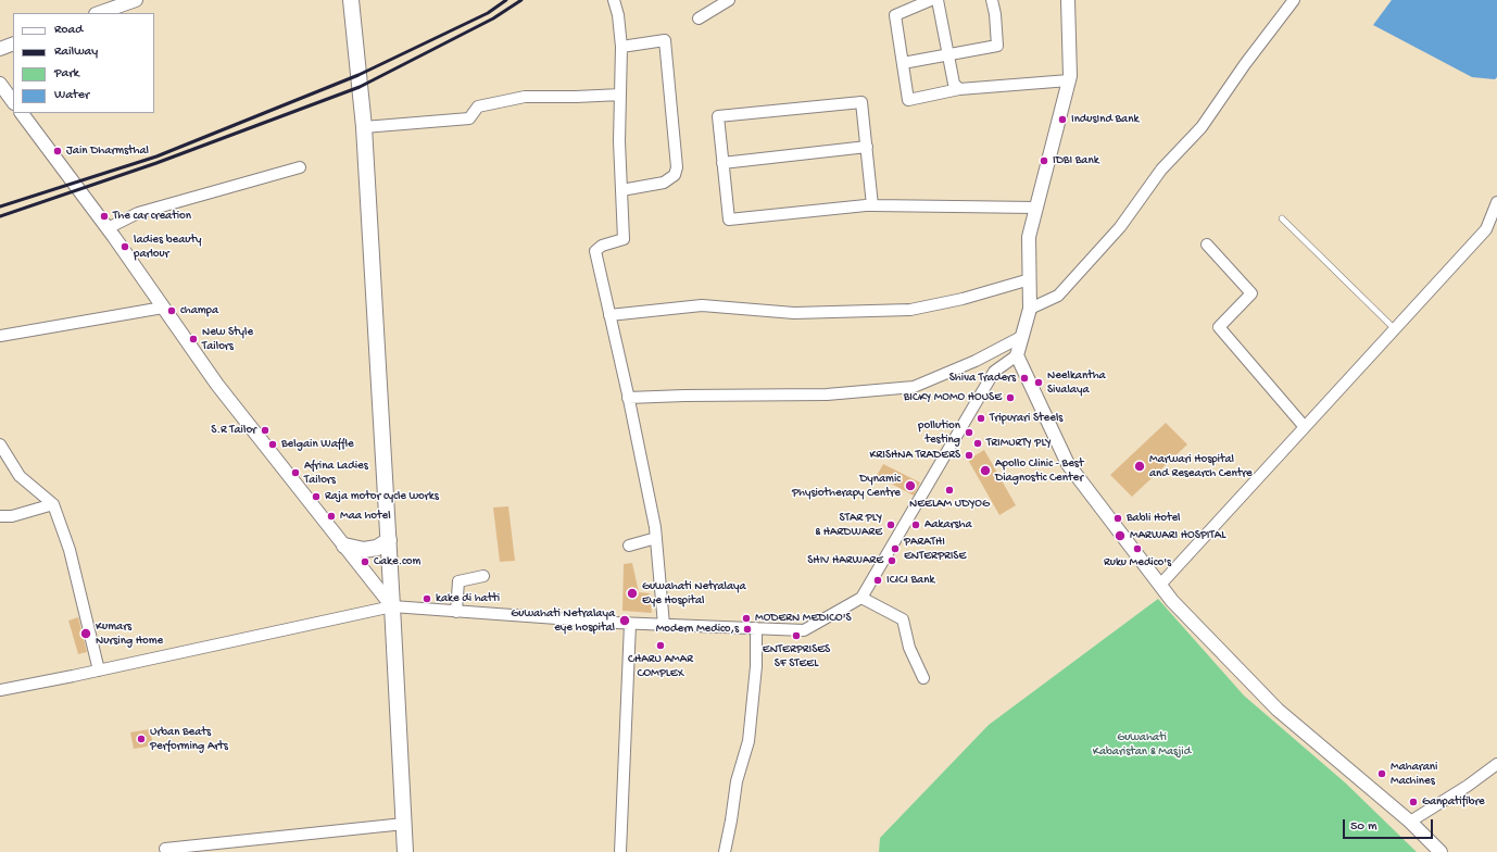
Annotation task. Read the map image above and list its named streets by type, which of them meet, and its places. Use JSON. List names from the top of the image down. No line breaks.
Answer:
{"parks":["Guwahati Kabaristan & Masjid"],"places":["IndusInd Bank","Jain Dharmsthal","IDBI Bank","The car creation","ladies beauty parlour","champa","New Style Tailors","Shiva Traders","Neelkantha Sivalaya","BICKY MOMO HOUSE","Tripurari Steels","S.R Tailor","pollution testing","TRIMURTY PLY","Belgain Waffle","KRISHNA TRADERS","Marwari Hospital and Research Centre","Apollo Clinic - Best Diagnostic Center","Afrina Ladies Tailors","Dynamic Physiotherapy Centre","NEELAM UDYOG","Raja motor cycle works","Maa hotel","Babli Hotel","STAR PLY & HARDWARE","Aakarsha","MARWARI HOSPITAL","PARATHI ENTERPRISE","Ruku Medico's","SHIV HARWARE","Cake.com","ICICI Bank","Guwahati Netralaya Eye Hospital","kake di hatti","MODERN MEDICO'S","Guwahati Netralaya eye hospital","Modern Medico,s","Kumars Nursing Home","ENTERPRISES SF STEEL","CHARU AMAR COMPLEX","Urban Beats Performing Arts","Maharani Machines","Ganpatifibre"],"legend":["Road","Railway","Park","Water"],"scale_bar":"50 m"}
